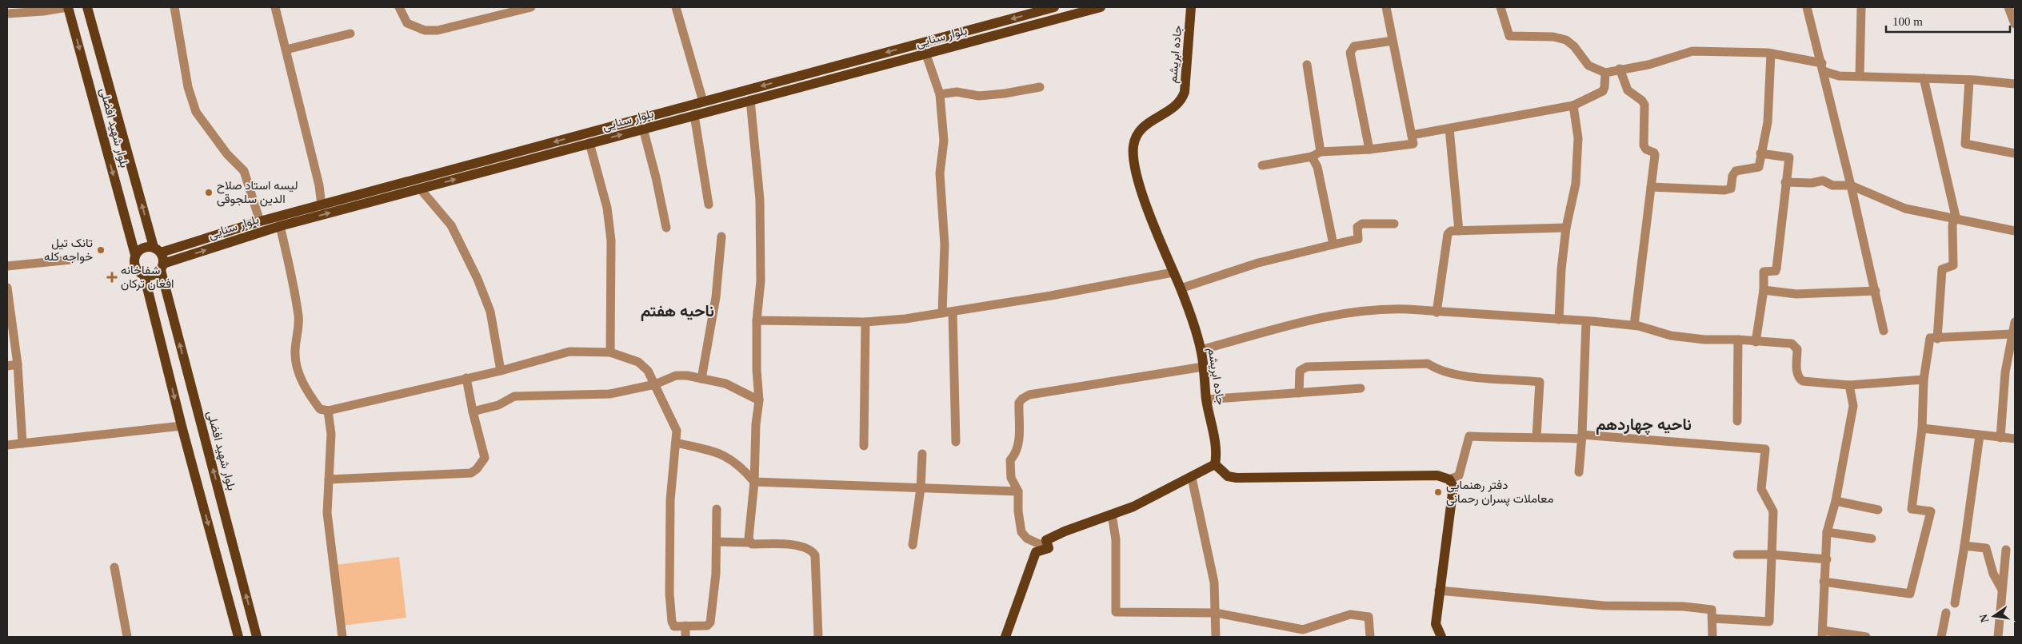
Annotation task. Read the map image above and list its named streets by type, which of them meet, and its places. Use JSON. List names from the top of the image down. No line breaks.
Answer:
{"streets":{"main road":["بلوار سنایی","جاده ابریشم","بلوار شهید افضلی"]},"crossings":[["بلوار سنایی","بلوار شهید افضلی"]],"districts":["ناحیه هفتم","ناحیه چهاردهم"],"places":{"other":["لیسه استاد صلاح الدین سلجوقی","تانک تیل خواجه کله","دفتر رهنمایی معاملات پسران رحمانی"],"health":["شفاخانه افغان ترکان"]},"scale_bar":"100 m","north":"left"}
